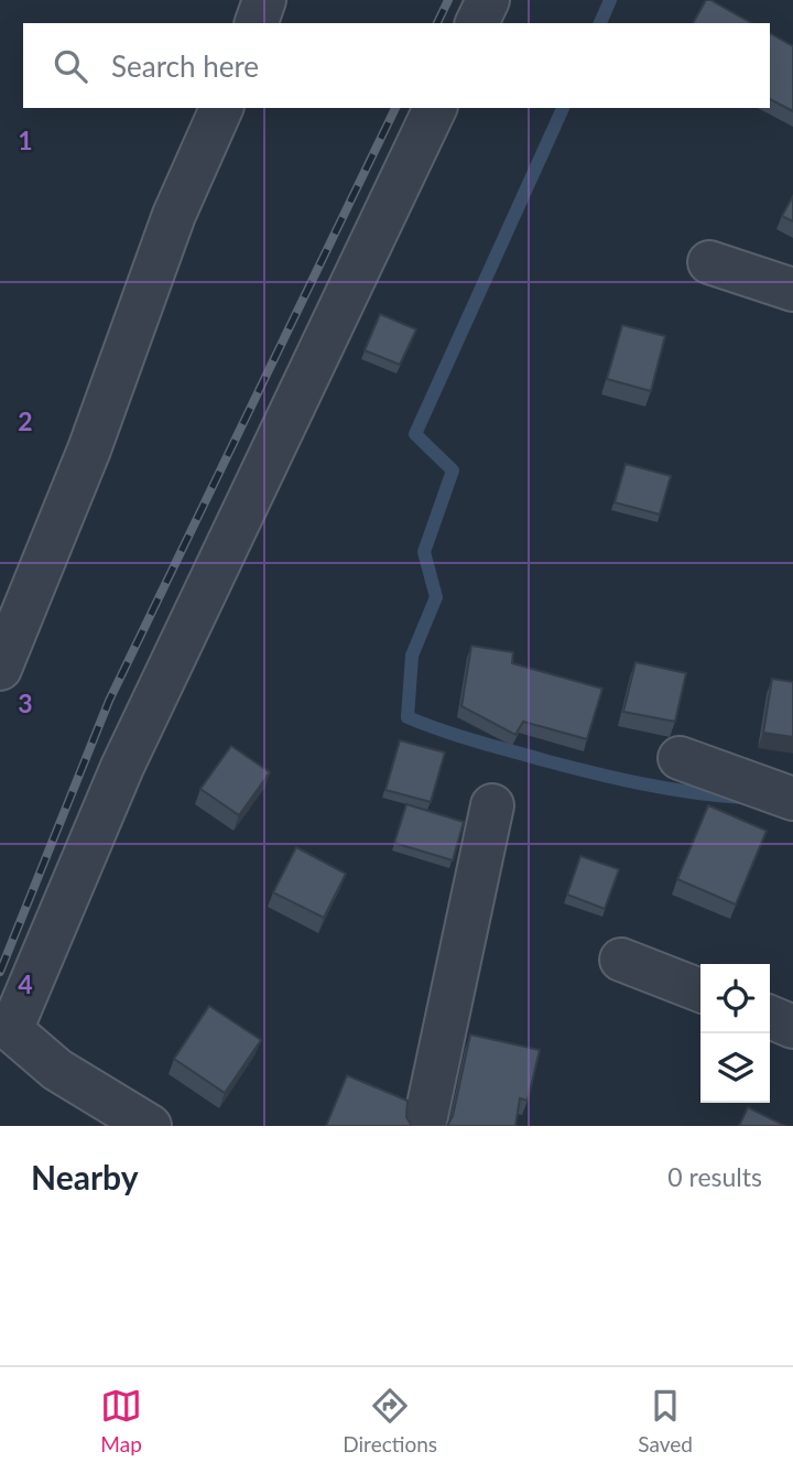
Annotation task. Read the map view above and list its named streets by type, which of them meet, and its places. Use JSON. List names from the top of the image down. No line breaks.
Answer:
{"page":{"search":"Search here","heading":["Nearby","0 results"],"nav":["Map","Directions","Saved"]},"grid":{"rows":["1","2","3","4"]}}
